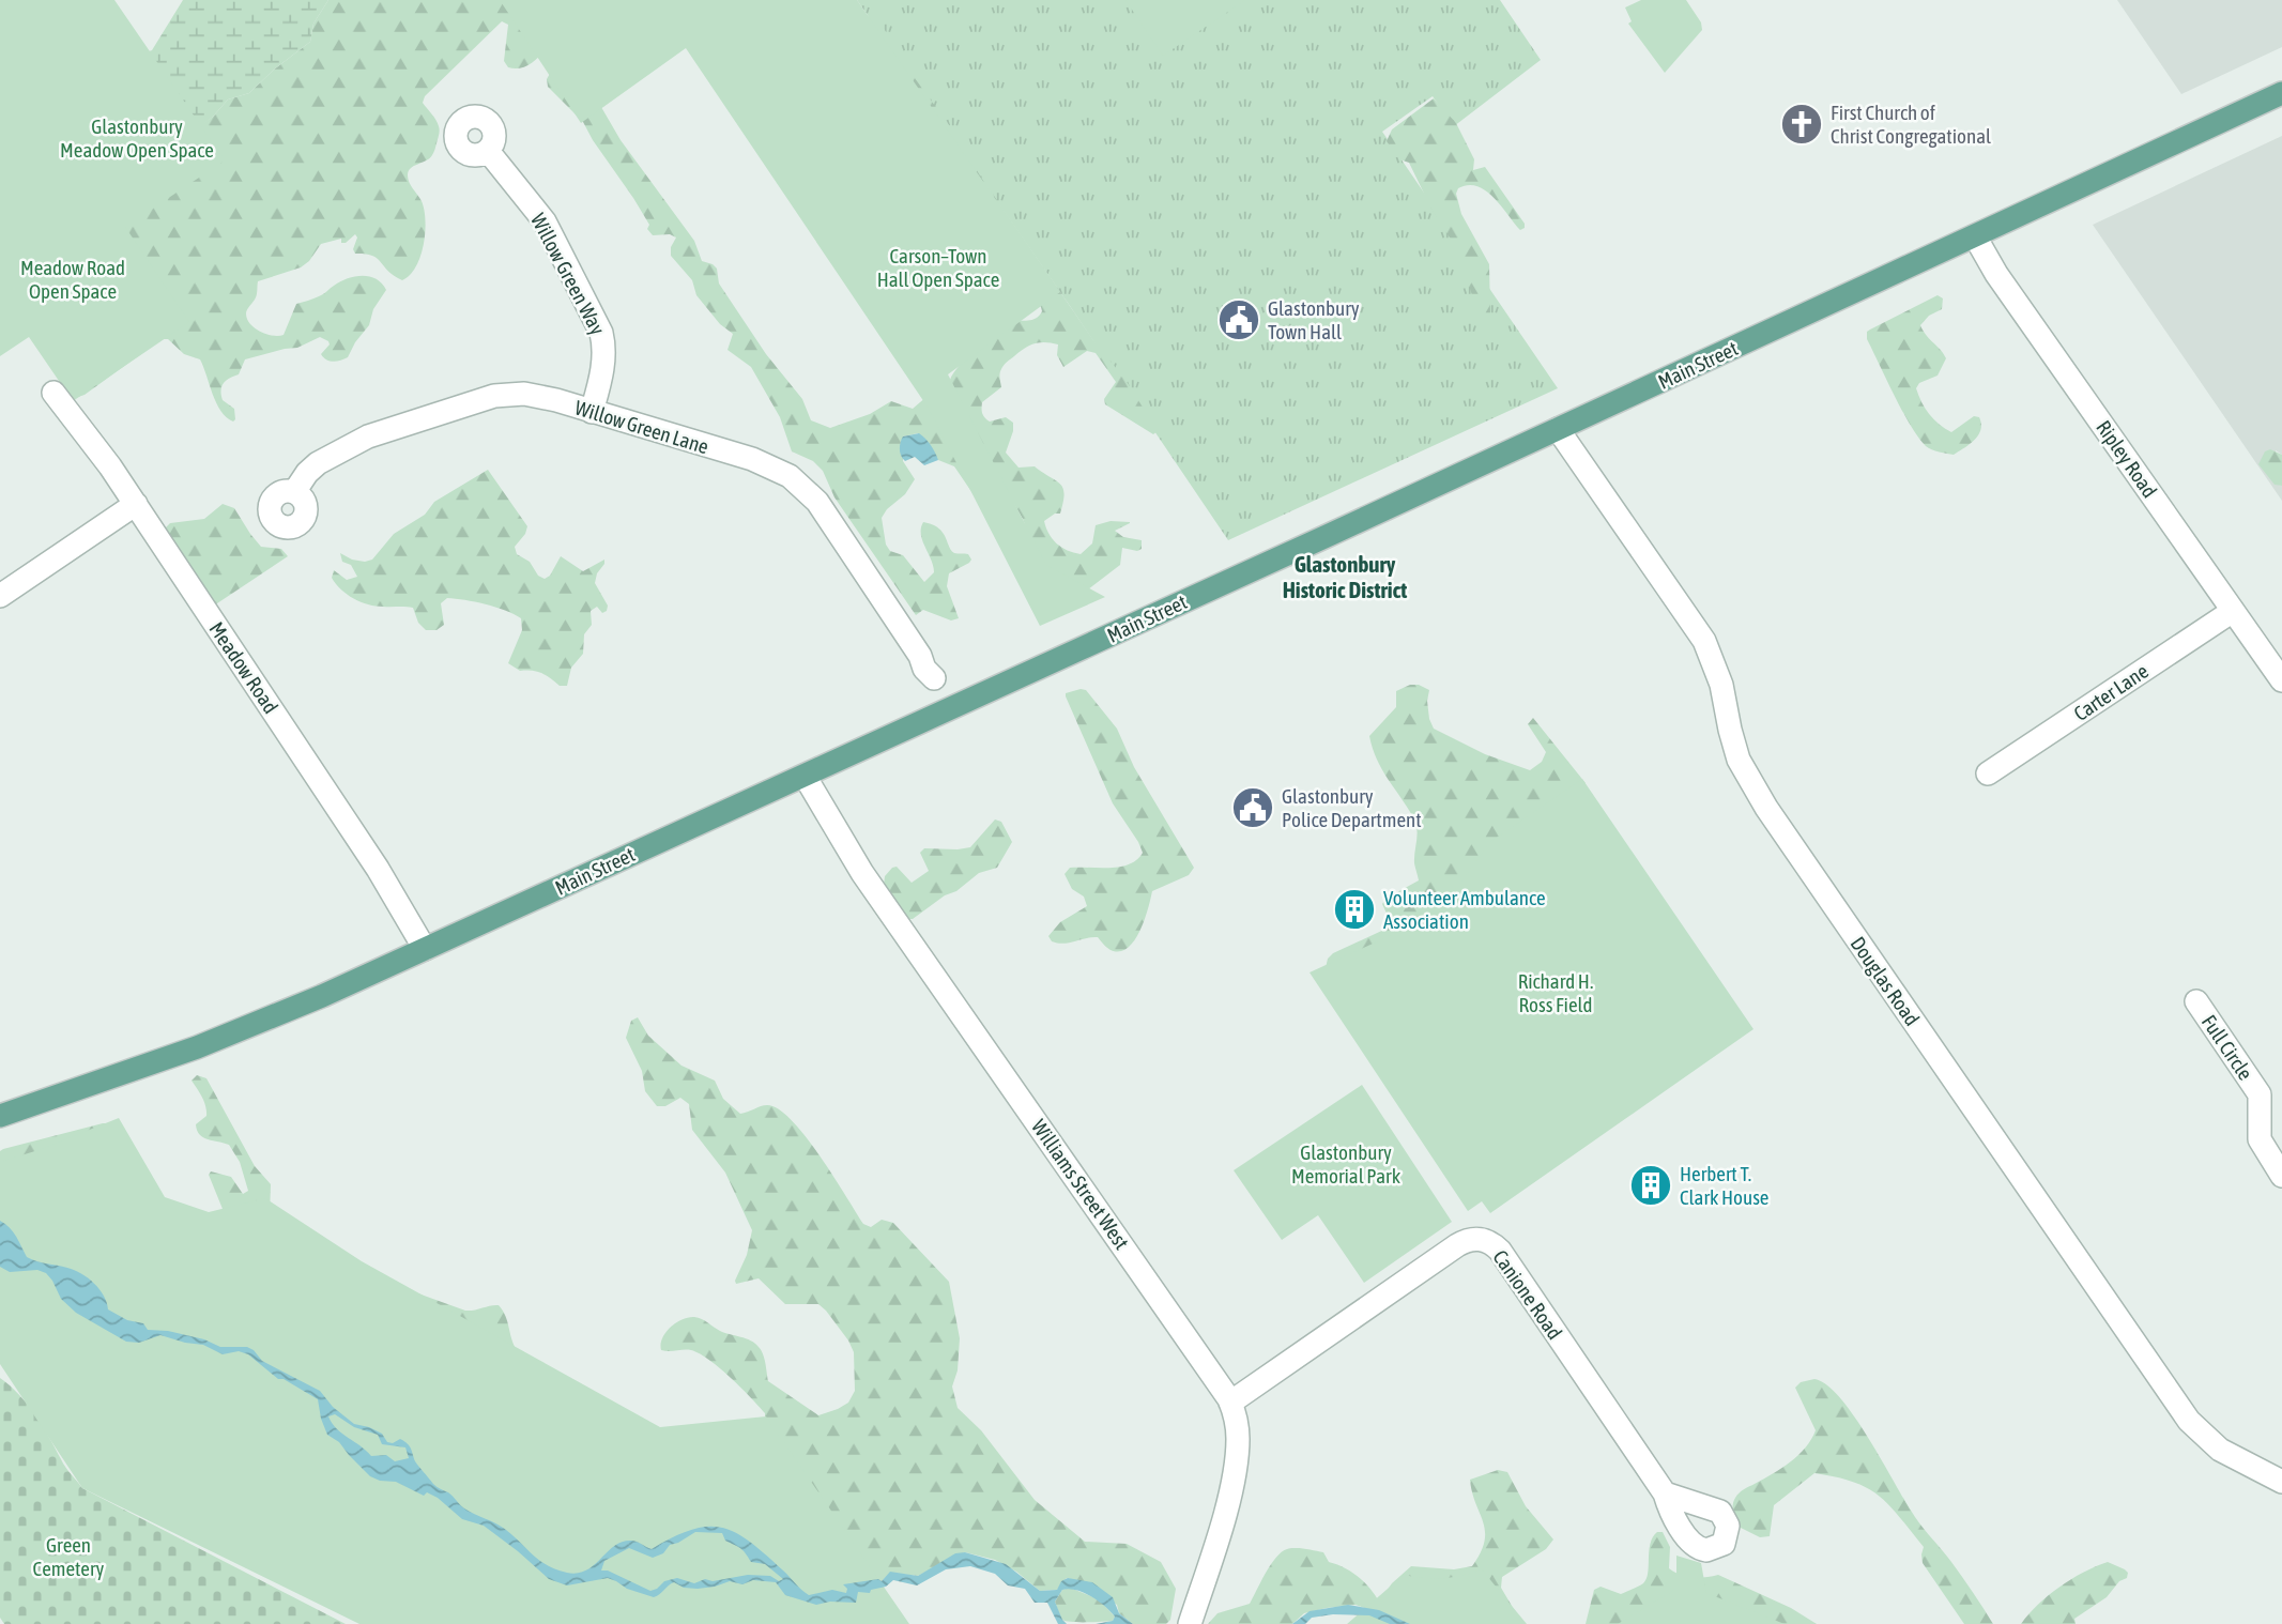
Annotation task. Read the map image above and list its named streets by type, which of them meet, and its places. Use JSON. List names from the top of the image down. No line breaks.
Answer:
{"streets":{"main road":["Main Street"],"street":["Willow Green Way","Willow Green Lane","Ripley Road","Meadow Road","Carter Lane","Douglas Road","Full Circle","Williams Street West","Canione Road"]},"crossings":[["Willow Green Way","Willow Green Lane"],["Main Street","Willow Green Lane"],["Main Street","Ripley Road"],["Main Street","Meadow Road"],["Main Street","Douglas Road"],["Main Street","Williams Street West"],["Ripley Road","Carter Lane"],["Williams Street West","Canione Road"]],"districts":["Glastonbury Historic District"],"parks":["Glastonbury Meadow Open Space","Carson–Town Hall Open Space","Meadow Road Open Space","Richard H. Ross Field","Glastonbury Memorial Park","Green Cemetery"],"places":{"church":["First Church of Christ Congregational"],"public building":["Glastonbury Town Hall","Glastonbury Police Department"],"building":["Volunteer Ambulance Association","Herbert T. Clark House"]}}
